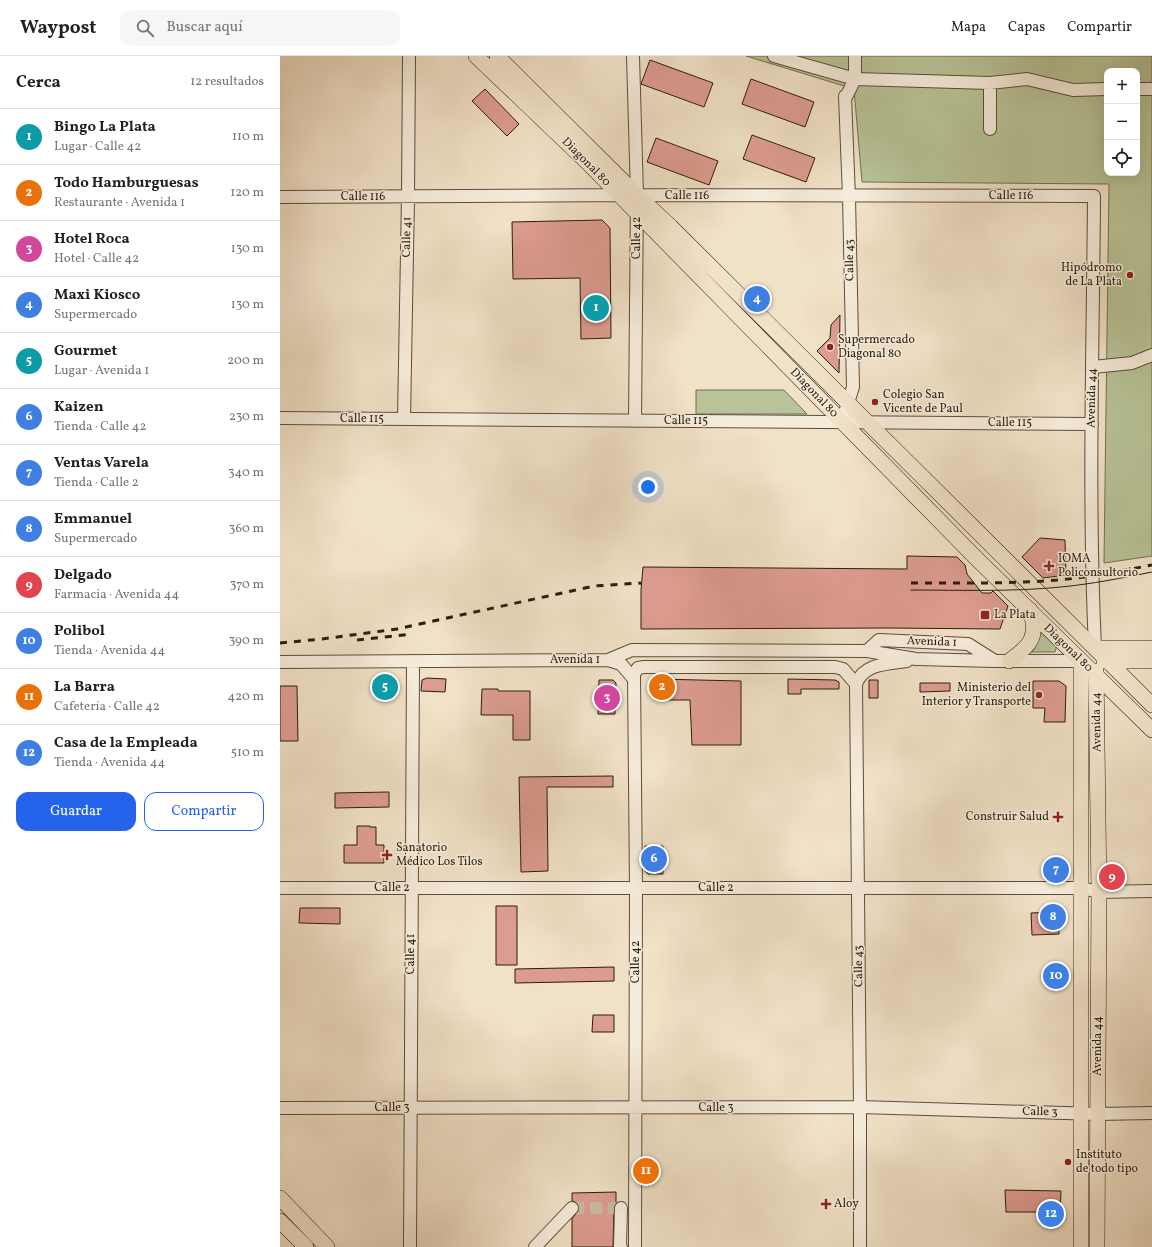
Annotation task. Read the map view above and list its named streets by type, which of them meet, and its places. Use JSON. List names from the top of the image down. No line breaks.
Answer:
{"streets":{"main road":["Diagonal 80","Avenida 44","Avenida 1"],"street":["Calle 116","Calle 41","Calle 42","Calle 43","Calle 115","Calle 2","Calle 3"]},"crossings":[["Diagonal 80","Calle 116"],["Diagonal 80","Calle 42"],["Diagonal 80","Calle 43"],["Diagonal 80","Avenida 44"],["Diagonal 80","Calle 115"],["Diagonal 80","Avenida 1"],["Calle 116","Calle 41"],["Calle 116","Calle 42"],["Calle 116","Calle 43"],["Calle 116","Avenida 44"],["Calle 41","Calle 115"],["Calle 41","Avenida 1"],["Calle 41","Calle 2"],["Calle 41","Calle 3"],["Calle 42","Calle 115"],["Calle 42","Calle 2"],["Calle 42","Calle 3"],["Calle 43","Calle 115"],["Calle 43","Calle 2"],["Calle 43","Calle 3"],["Avenida 44","Calle 115"],["Avenida 44","Avenida 1"],["Avenida 44","Calle 2"],["Avenida 44","Calle 3"]],"places":{"other":["Hipódromo de La Plata","Supermercado Diagonal 80","Colegio San Vicente de Paul","Ministerio del Interior y Transporte","Instituto de todo tipo"],"health":["IOMA Policonsultorio","Construir Salud","Sanatorio Médico Los Tilos","Aloy"],"transit":["La Plata"]},"page":{"header":"Waypost","search":"Buscar aquí","nav":["Mapa","Capas","Compartir"],"heading":["Cerca","12 resultados"],"map_buttons":["+","−"],"list":[{"mark":"1","name":"Bingo La Plata","note":"Lugar · Calle 42","value":"110 m"},{"mark":"2","name":"Todo Hamburguesas","note":"Restaurante · Avenida 1","value":"120 m"},{"mark":"3","name":"Hotel Roca","note":"Hotel · Calle 42","value":"130 m"},{"mark":"4","name":"Maxi Kiosco","note":"Supermercado","value":"130 m"},{"mark":"5","name":"Gourmet","note":"Lugar · Avenida 1","value":"200 m"},{"mark":"6","name":"Kaizen","note":"Tienda · Calle 42","value":"230 m"},{"mark":"7","name":"Ventas Varela","note":"Tienda · Calle 2","value":"340 m"},{"mark":"8","name":"Emmanuel","note":"Supermercado","value":"360 m"},{"mark":"9","name":"Delgado","note":"Farmacia · Avenida 44","value":"370 m"},{"mark":"10","name":"Polibol","note":"Tienda · Avenida 44","value":"390 m"},{"mark":"11","name":"La Barra","note":"Cafetería · Calle 42","value":"420 m"},{"mark":"12","name":"Casa de la Empleada","note":"Tienda · Avenida 44","value":"510 m"}],"pins":["4","1","2","5","3","6","7","9","8","10","11","12"],"buttons":["Guardar","Compartir"]}}
